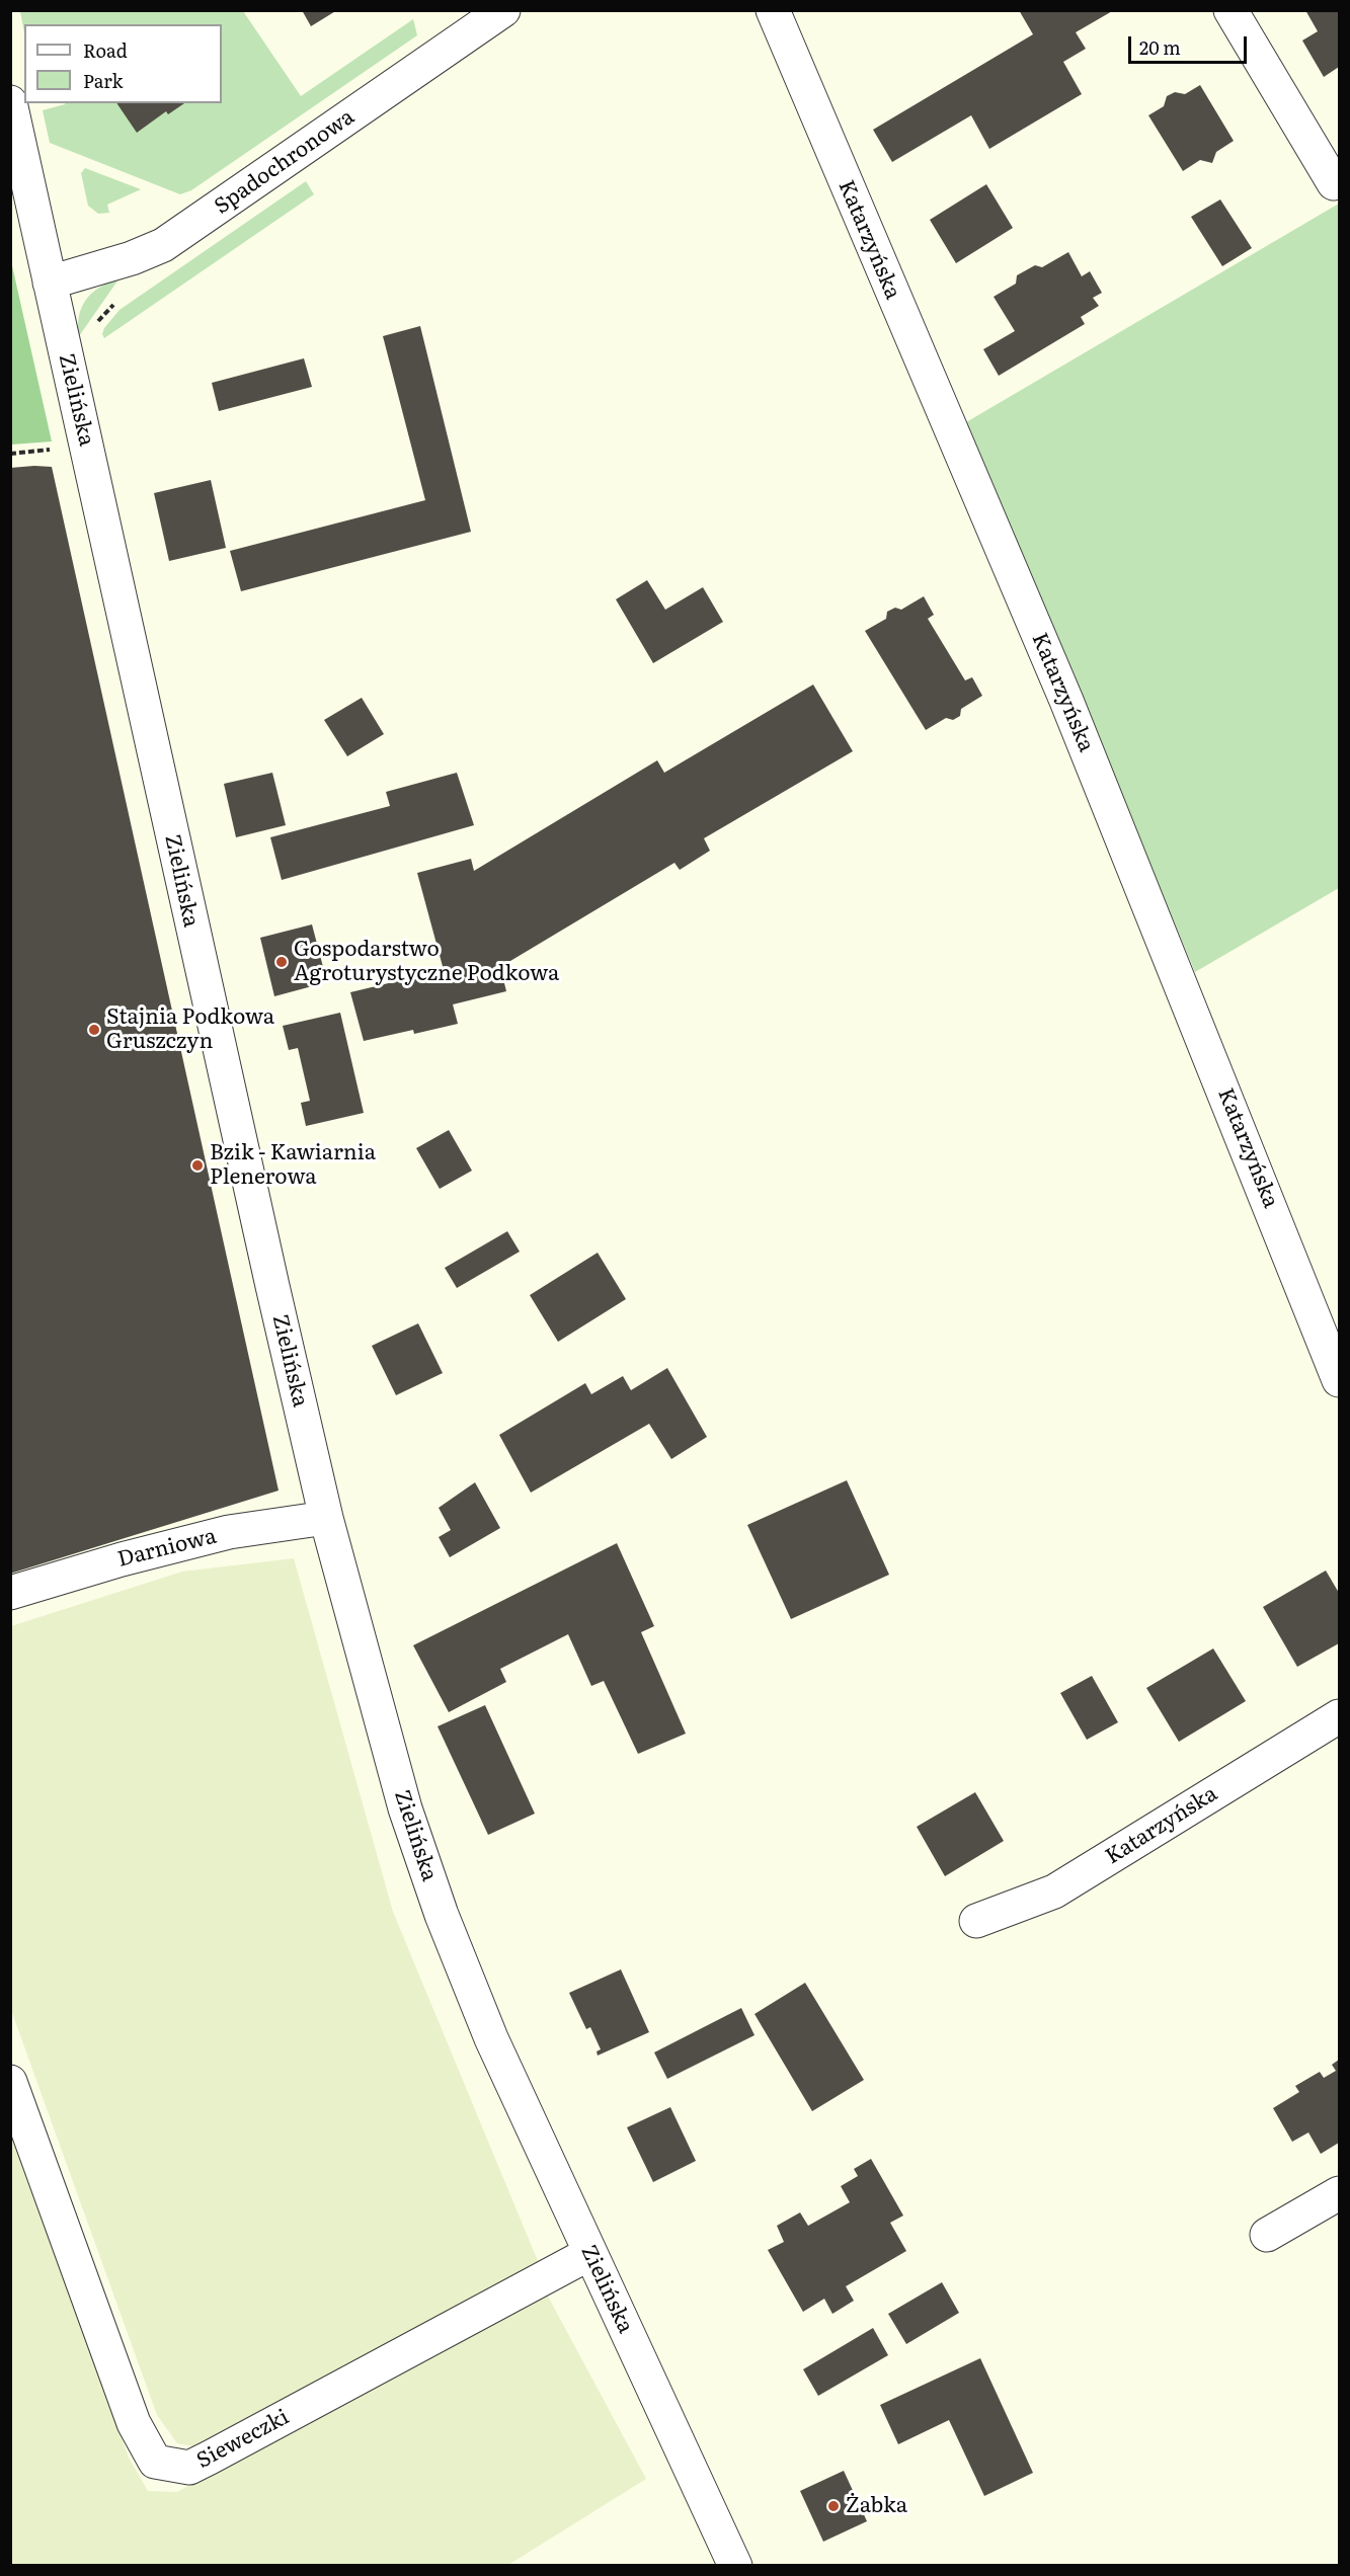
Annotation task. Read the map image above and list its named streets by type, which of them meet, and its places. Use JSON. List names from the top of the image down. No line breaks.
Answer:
{"streets":{"street":["Spadochronowa","Katarzyńska","Zielińska","Darniowa","Sieweczki"]},"crossings":[["Spadochronowa","Zielińska"],["Zielińska","Darniowa"],["Zielińska","Sieweczki"]],"places":["Gospodarstwo Agroturystyczne Podkowa","Stajnia Podkowa Gruszczyn","Bzik - Kawiarnia Plenerowa","Żabka"],"legend":["Road","Park"],"scale_bar":"20 m"}
